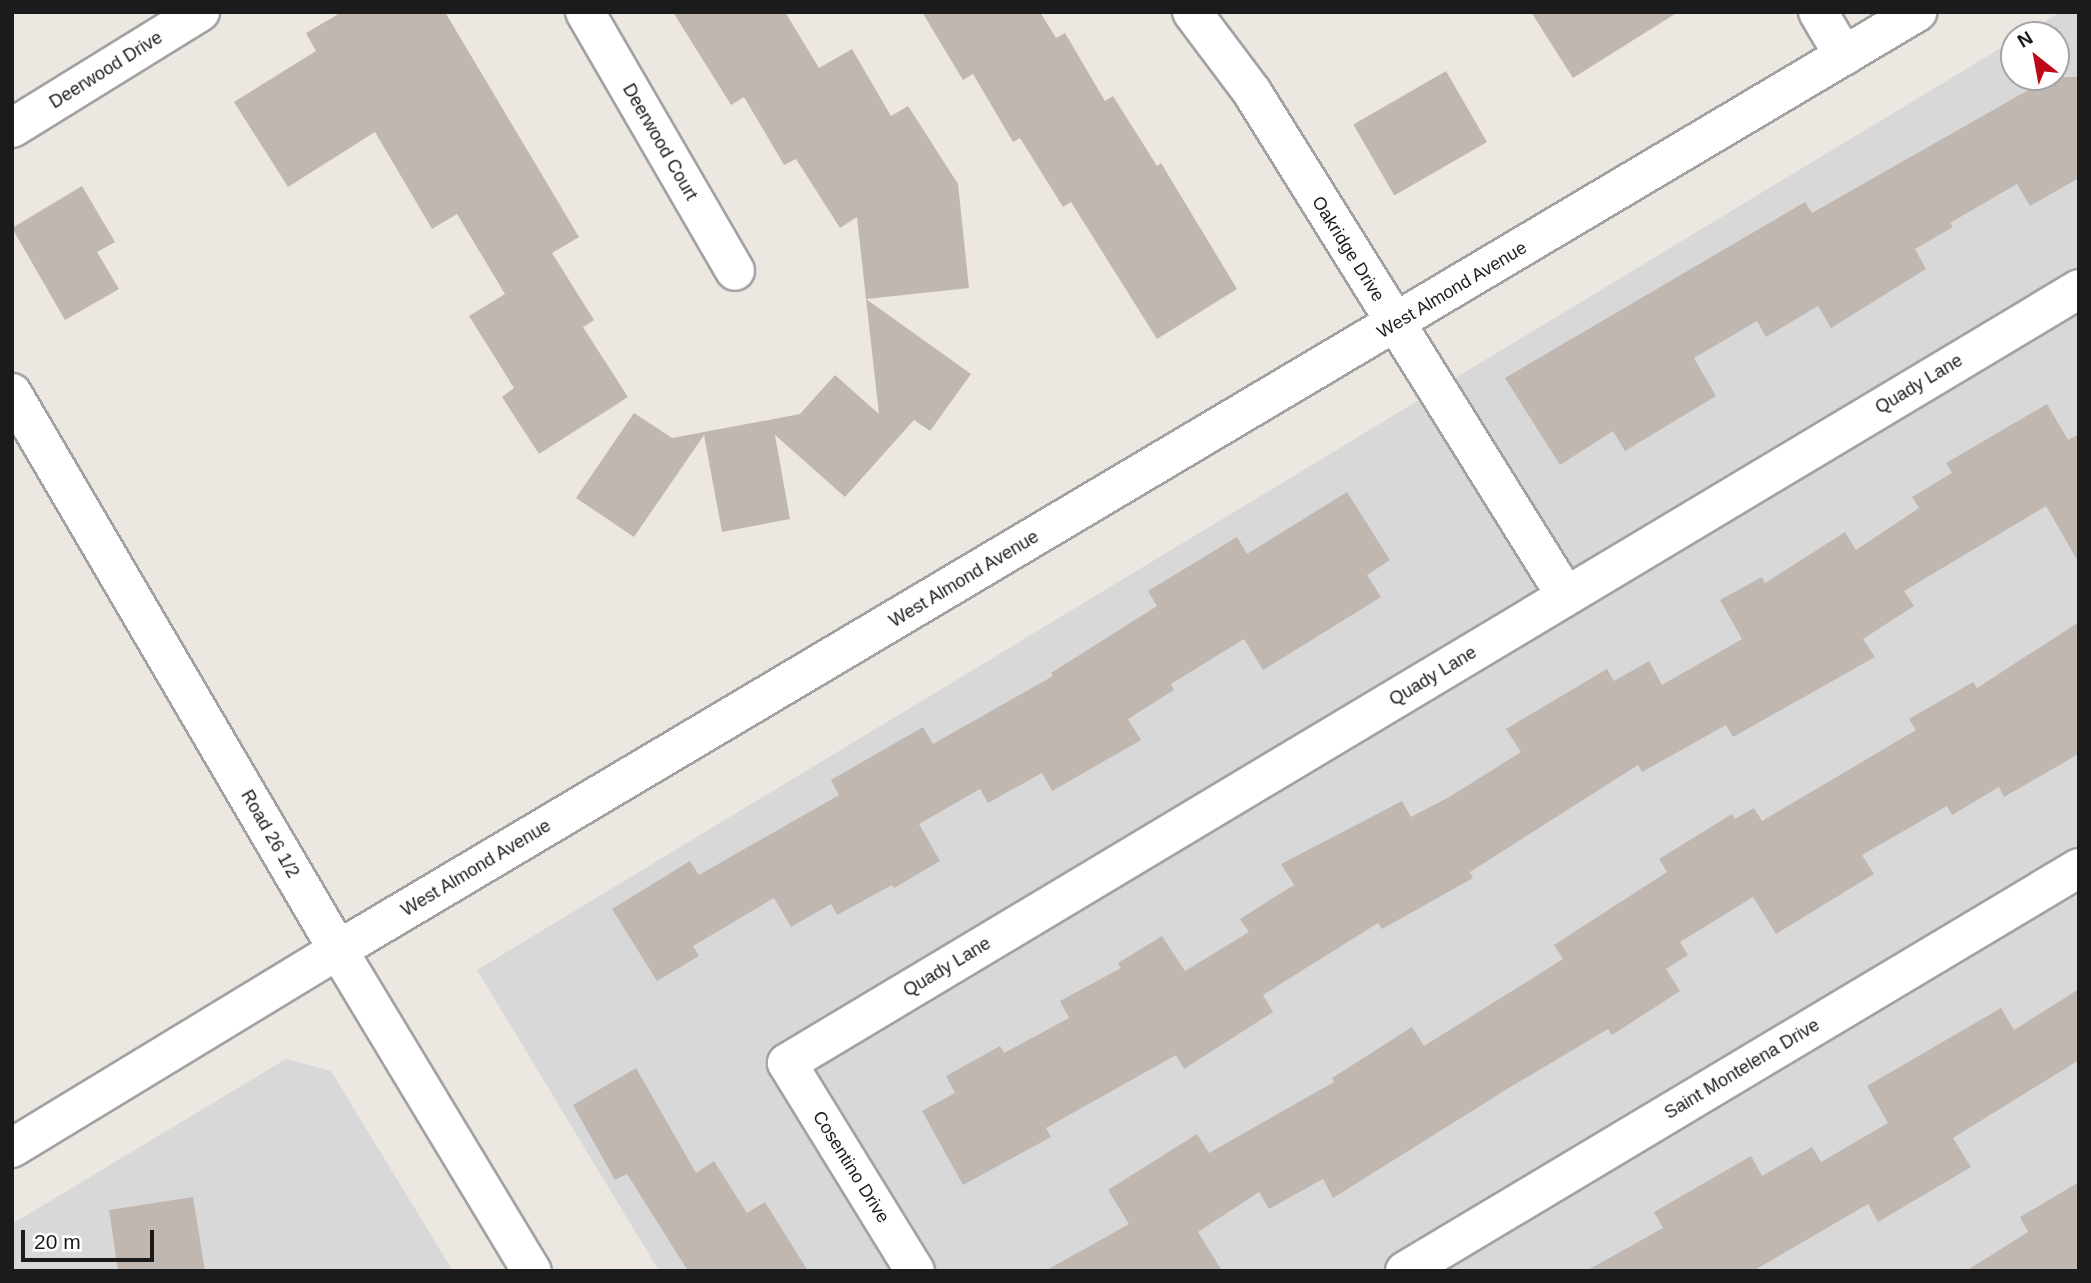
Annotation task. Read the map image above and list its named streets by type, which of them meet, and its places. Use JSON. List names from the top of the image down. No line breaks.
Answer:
{"streets":{"street":["Deerwood Drive","Deerwood Court","Oakridge Drive","West Almond Avenue","Quady Lane","Road 26 1/2","Saint Montelena Drive","Cosentino Drive"]},"crossings":[["Oakridge Drive","West Almond Avenue"],["Oakridge Drive","Quady Lane"],["West Almond Avenue","Road 26 1/2"],["Quady Lane","Cosentino Drive"]],"scale_bar":"20 m","north":"top left"}
